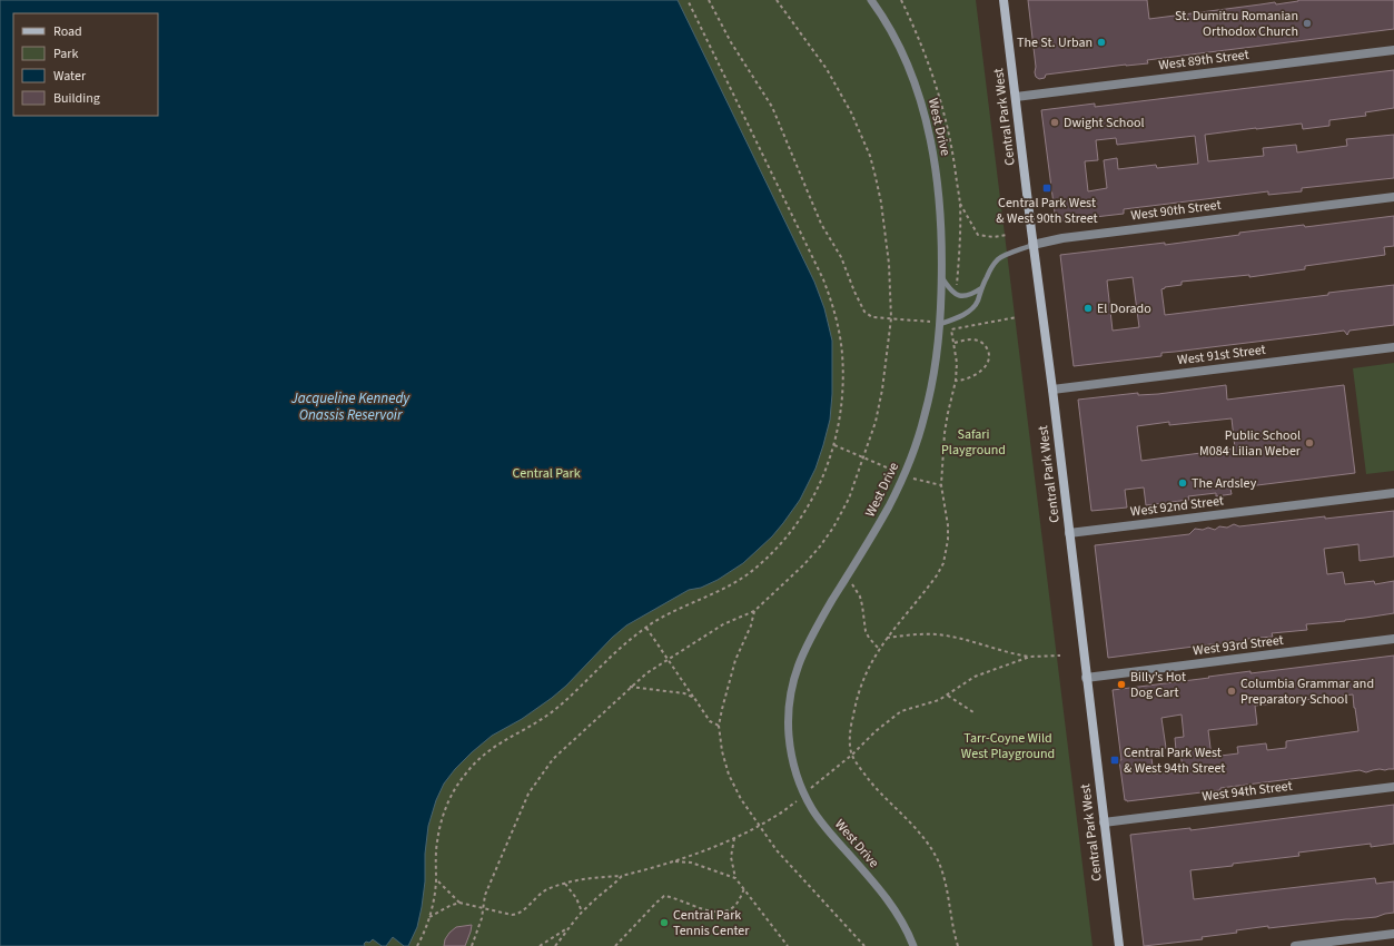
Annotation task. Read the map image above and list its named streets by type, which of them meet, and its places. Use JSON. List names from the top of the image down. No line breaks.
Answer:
{"streets":{"main road":["Central Park West"],"street":["West 89th Street","West Drive","West 90th Street","West 91st Street","West 92nd Street","West 93rd Street","West 94th Street"]},"crossings":[["West 89th Street","Central Park West"],["Central Park West","West 90th Street"],["Central Park West","West 91st Street"],["Central Park West","West 92nd Street"],["Central Park West","West 93rd Street"],["Central Park West","West 94th Street"],["West Drive","West 90th Street"]],"water":["Jacqueline Kennedy Onassis Reservoir"],"parks":["Safari Playground","Central Park","Tarr-Coyne Wild West Playground"],"places":{"other":["St. Dumitru Romanian Orthodox Church","The St. Urban","Dwight School","El Dorado","Public School M084 Lilian Weber","The Ardsley","Billy’s Hot Dog Cart","Columbia Grammar and Preparatory School","Central Park Tennis Center"],"transit":["Central Park West & West 90th Street","Central Park West & West 94th Street"]},"legend":["Road","Park","Water","Building"]}
